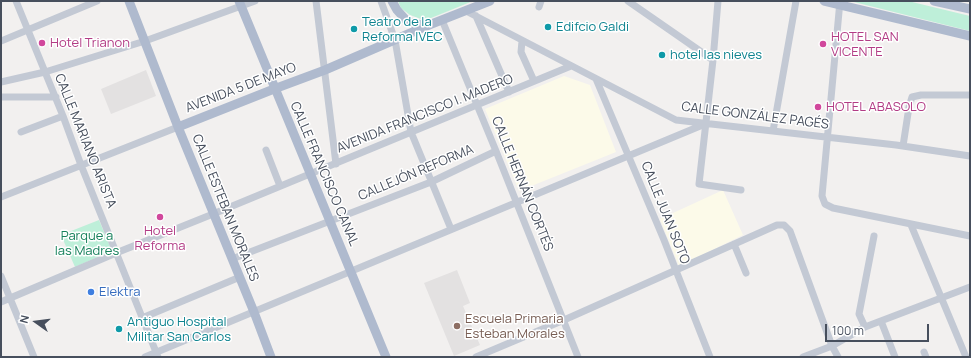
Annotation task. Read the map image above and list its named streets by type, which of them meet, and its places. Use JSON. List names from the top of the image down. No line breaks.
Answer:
{"streets":{"main road":["AVENIDA 5 DE MAYO","CALLE FRANCISCO CANAL","CALLE ESTEBAN MORALES"],"street":["AVENIDA FRANCISCO I. MADERO","CALLE GONZÁLEZ PAGÉS","CALLE MARIANO ARISTA","CALLEJÓN REFORMA","CALLE HERNÁN CORTÉS","CALLE JUAN SOTO"]},"crossings":[["AVENIDA 5 DE MAYO","CALLE GONZÁLEZ PAGÉS"],["AVENIDA 5 DE MAYO","CALLE MARIANO ARISTA"],["AVENIDA 5 DE MAYO","CALLE FRANCISCO CANAL"],["AVENIDA 5 DE MAYO","CALLE HERNÁN CORTÉS"],["AVENIDA 5 DE MAYO","CALLE ESTEBAN MORALES"],["AVENIDA FRANCISCO I. MADERO","CALLE GONZÁLEZ PAGÉS"],["AVENIDA FRANCISCO I. MADERO","CALLE MARIANO ARISTA"],["AVENIDA FRANCISCO I. MADERO","CALLE FRANCISCO CANAL"],["AVENIDA FRANCISCO I. MADERO","CALLE HERNÁN CORTÉS"],["AVENIDA FRANCISCO I. MADERO","CALLE ESTEBAN MORALES"],["CALLE GONZÁLEZ PAGÉS","CALLE JUAN SOTO"],["CALLEJÓN REFORMA","CALLE FRANCISCO CANAL"],["CALLEJÓN REFORMA","CALLE HERNÁN CORTÉS"],["CALLEJÓN REFORMA","CALLE ESTEBAN MORALES"]],"parks":["Parque a las Madres"],"places":["Edifcio Galdi","Teatro de la Reforma IVEC","Hotel Trianon","HOTEL SAN VICENTE","hotel las nieves","HOTEL ABASOLO","Hotel Reforma","Elektra","Escuela Primaria Esteban Morales","Antiguo Hospital Militar San Carlos"],"scale_bar":"100 m","north":"left"}
